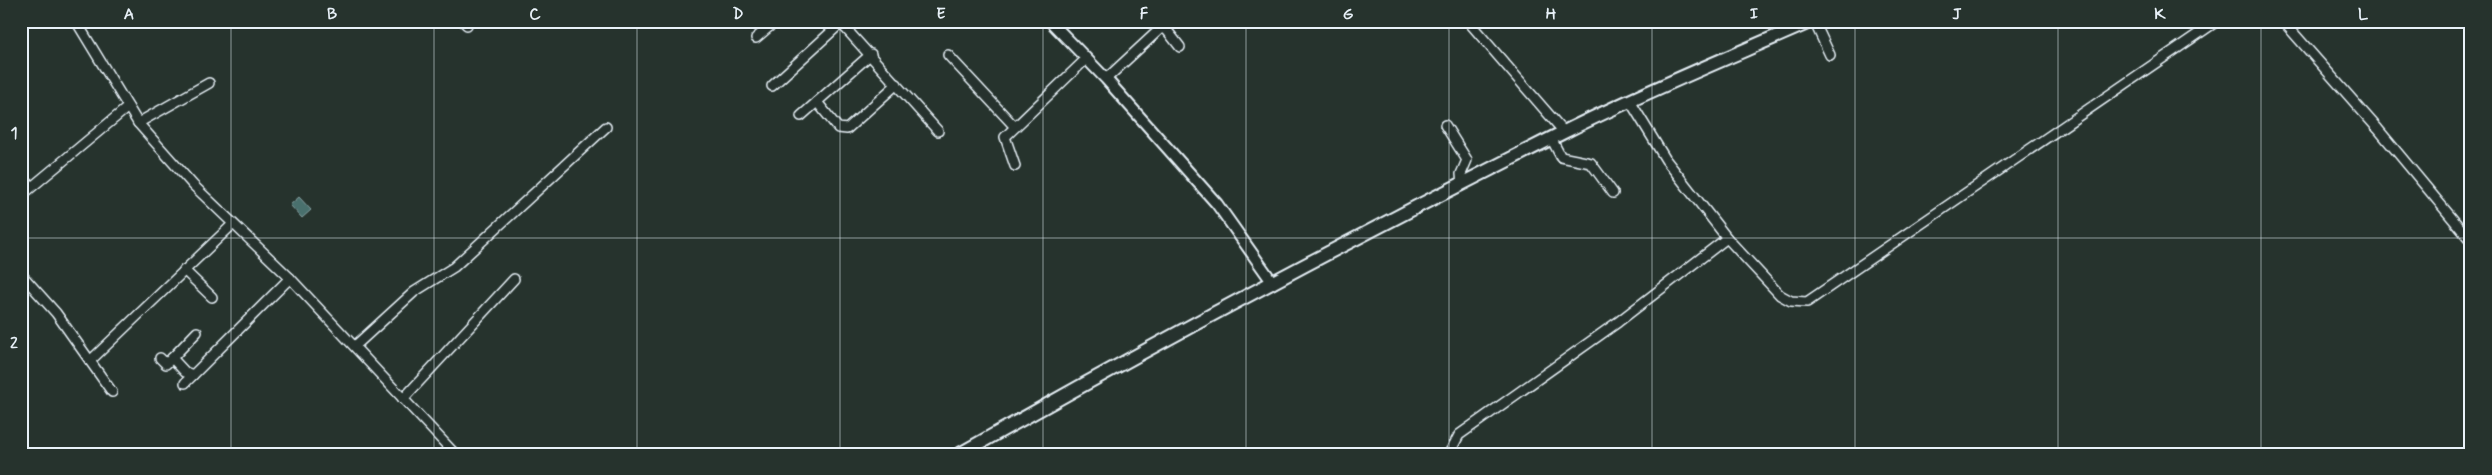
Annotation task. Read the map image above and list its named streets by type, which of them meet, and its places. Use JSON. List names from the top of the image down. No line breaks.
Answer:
{"grid":{"columns":["A","B","C","D","E","F","G","H","I","J","K","L"],"rows":["1","2"]}}
